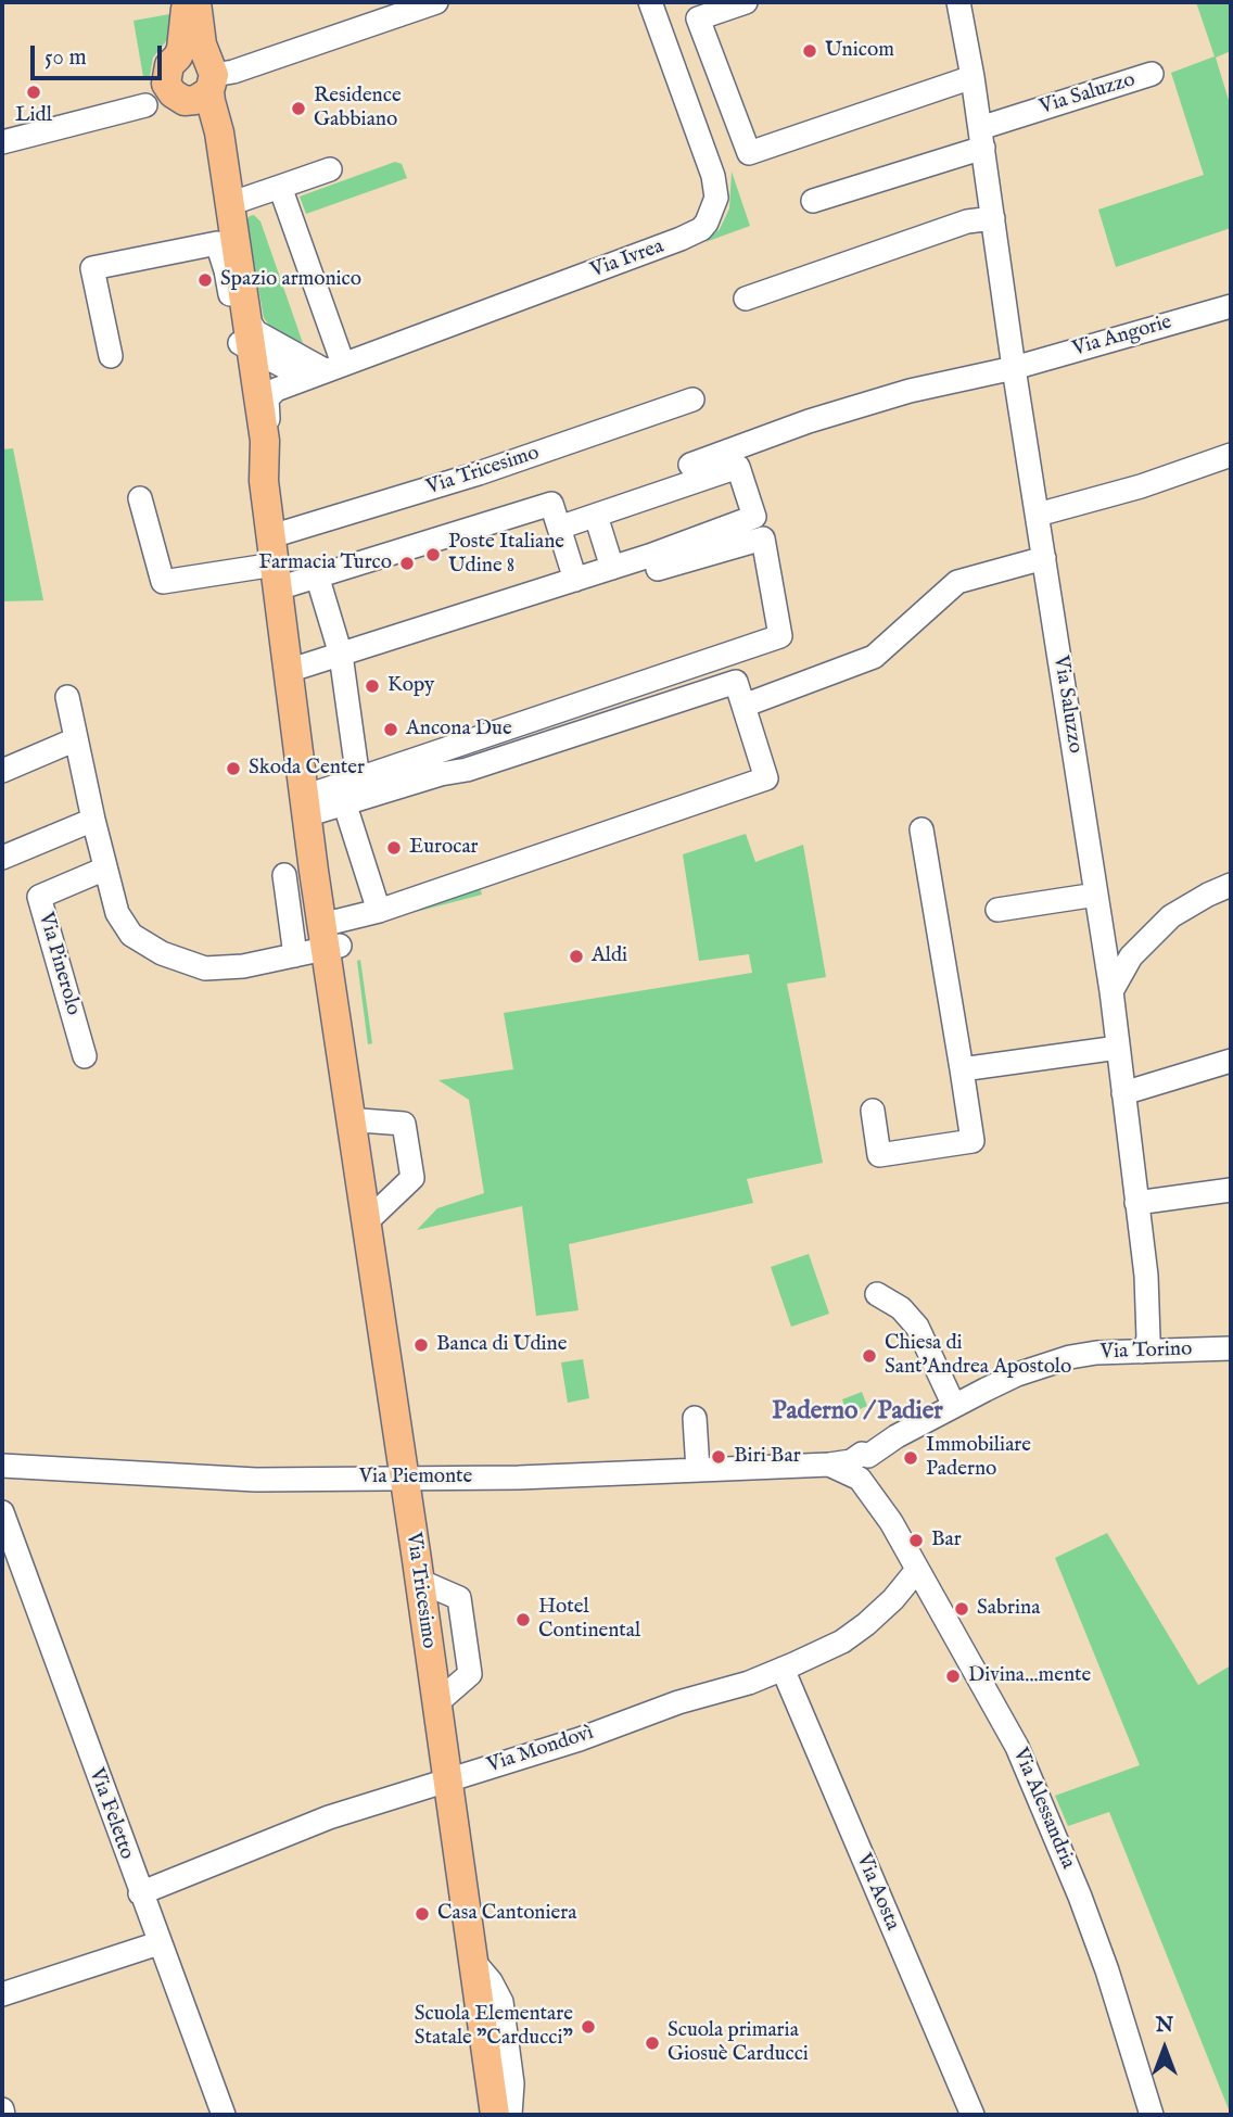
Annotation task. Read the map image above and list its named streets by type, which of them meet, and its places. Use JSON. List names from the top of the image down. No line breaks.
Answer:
{"streets":{"main road":["Via Tricesimo"],"street":["Via Saluzzo","Via Ivrea","Via Angorie","Via Pinerolo","Via Torino","Via Piemonte","Via Mondovì","Via Alessandria","Via Feletto","Via Aosta"]},"crossings":[["Via Saluzzo","Via Angorie"],["Via Saluzzo","Via Torino"],["Via Ivrea","Via Tricesimo"],["Via Tricesimo","Via Piemonte"],["Via Tricesimo","Via Mondovì"],["Via Torino","Via Piemonte"],["Via Torino","Via Alessandria"],["Via Piemonte","Via Alessandria"],["Via Mondovì","Via Alessandria"],["Via Mondovì","Via Feletto"],["Via Mondovì","Via Aosta"]],"districts":["Paderno / Padier"],"places":["Unicom","Lidl","Residence Gabbiano","Spazio armonico","Poste Italiane Udine 8","Farmacia Turco","Kopy","Ancona Due","Skoda Center","Eurocar","Aldi","Banca di Udine","Chiesa di Sant'Andrea Apostolo","Biri Bar","Immobiliare Paderno","Bar","Sabrina","Hotel Continental","Divina...mente","Casa Cantoniera","Scuola Elementare Statale \"Carducci\"","Scuola primaria Giosuè Carducci"],"scale_bar":"50 m","north":"top"}
